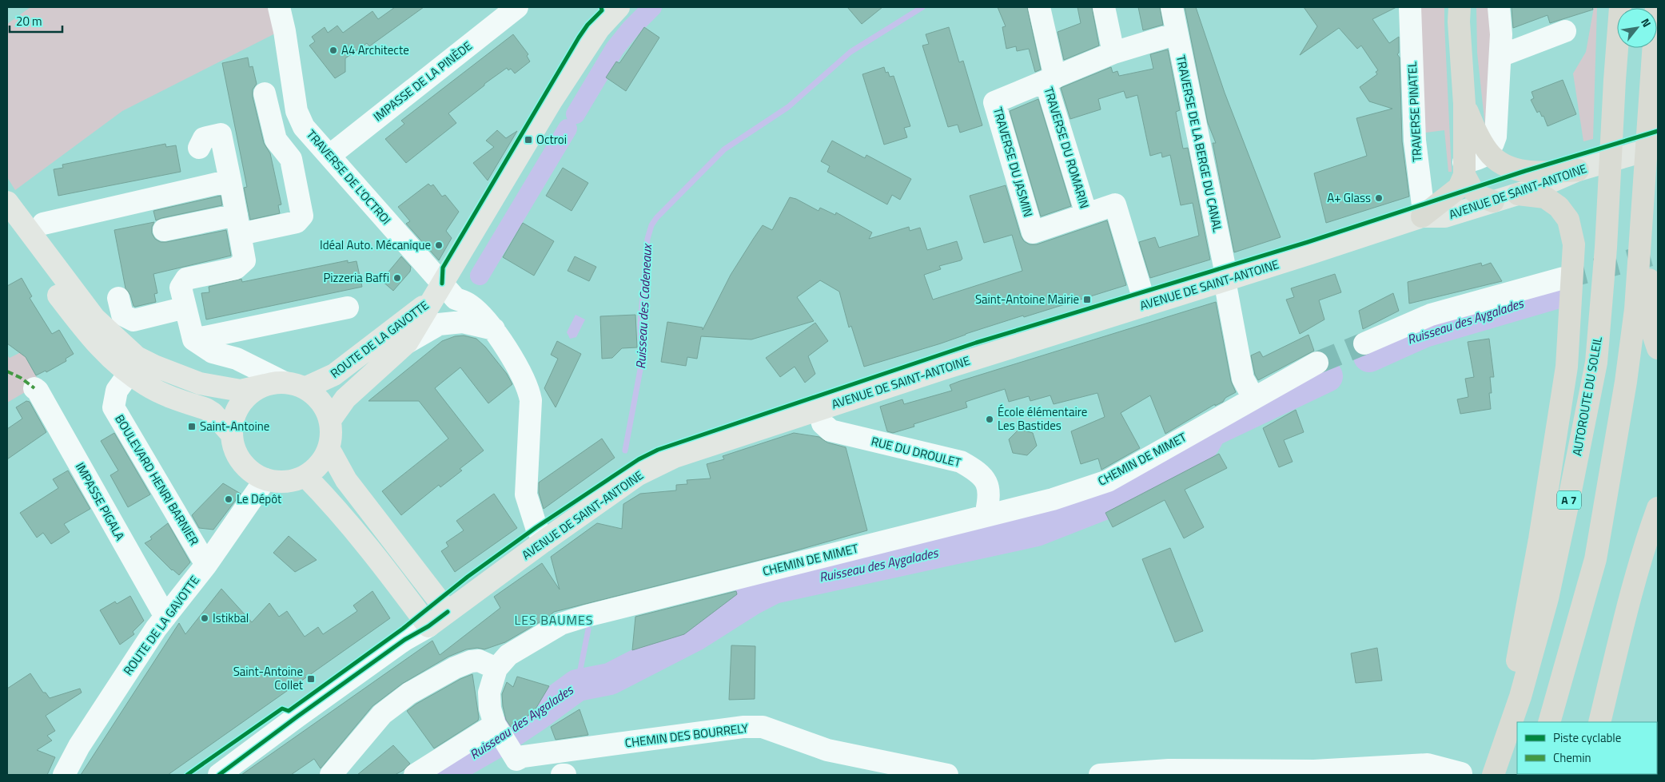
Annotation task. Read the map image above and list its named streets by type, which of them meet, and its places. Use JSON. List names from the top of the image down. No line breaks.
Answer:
{"streets":{"highway":["AUTOROUTE DU SOLEIL","A 7"],"main road":["AVENUE DE SAINT-ANTOINE","ROUTE DE LA GAVOTTE"],"street":["IMPASSE DE LA PINÈDE","TRAVERSE PINATEL","TRAVERSE DE LA BERGE DU CANAL","TRAVERSE DU ROMARIN","TRAVERSE DU JASMIN","TRAVERSE DE L'OCTROI","RUE DU DROULET","CHEMIN DE MIMET","BOULEVARD HENRI BARNIER","IMPASSE PIGALA","CHEMIN DES BOURRELY"]},"crossings":[["IMPASSE DE LA PINÈDE","TRAVERSE DE L'OCTROI"],["TRAVERSE PINATEL","AVENUE DE SAINT-ANTOINE"],["TRAVERSE DE LA BERGE DU CANAL","TRAVERSE DU JASMIN"],["TRAVERSE DE LA BERGE DU CANAL","AVENUE DE SAINT-ANTOINE"],["TRAVERSE DE LA BERGE DU CANAL","CHEMIN DE MIMET"],["TRAVERSE DU ROMARIN","TRAVERSE DU JASMIN"],["TRAVERSE DU JASMIN","AVENUE DE SAINT-ANTOINE"],["TRAVERSE DE L'OCTROI","AVENUE DE SAINT-ANTOINE"],["TRAVERSE DE L'OCTROI","ROUTE DE LA GAVOTTE"],["AVENUE DE SAINT-ANTOINE","RUE DU DROULET"],["ROUTE DE LA GAVOTTE","BOULEVARD HENRI BARNIER"],["ROUTE DE LA GAVOTTE","IMPASSE PIGALA"],["RUE DU DROULET","CHEMIN DE MIMET"]],"districts":["LES BAUMES"],"water":["Ruisseau des Cadeneaux","Ruisseau des Aygalades"],"places":{"other":["A4 Architecte","A+ Glass","Idéal Auto. Mécanique","Pizzeria Baffi","École élémentaire Les Bastides","Le Dépôt","Istikbal"],"transit":["Octroi","Saint-Antoine Mairie","Saint-Antoine","Saint-Antoine Collet"]},"legend":["Piste cyclable","Chemin"],"scale_bar":"20 m","north":"top right"}
